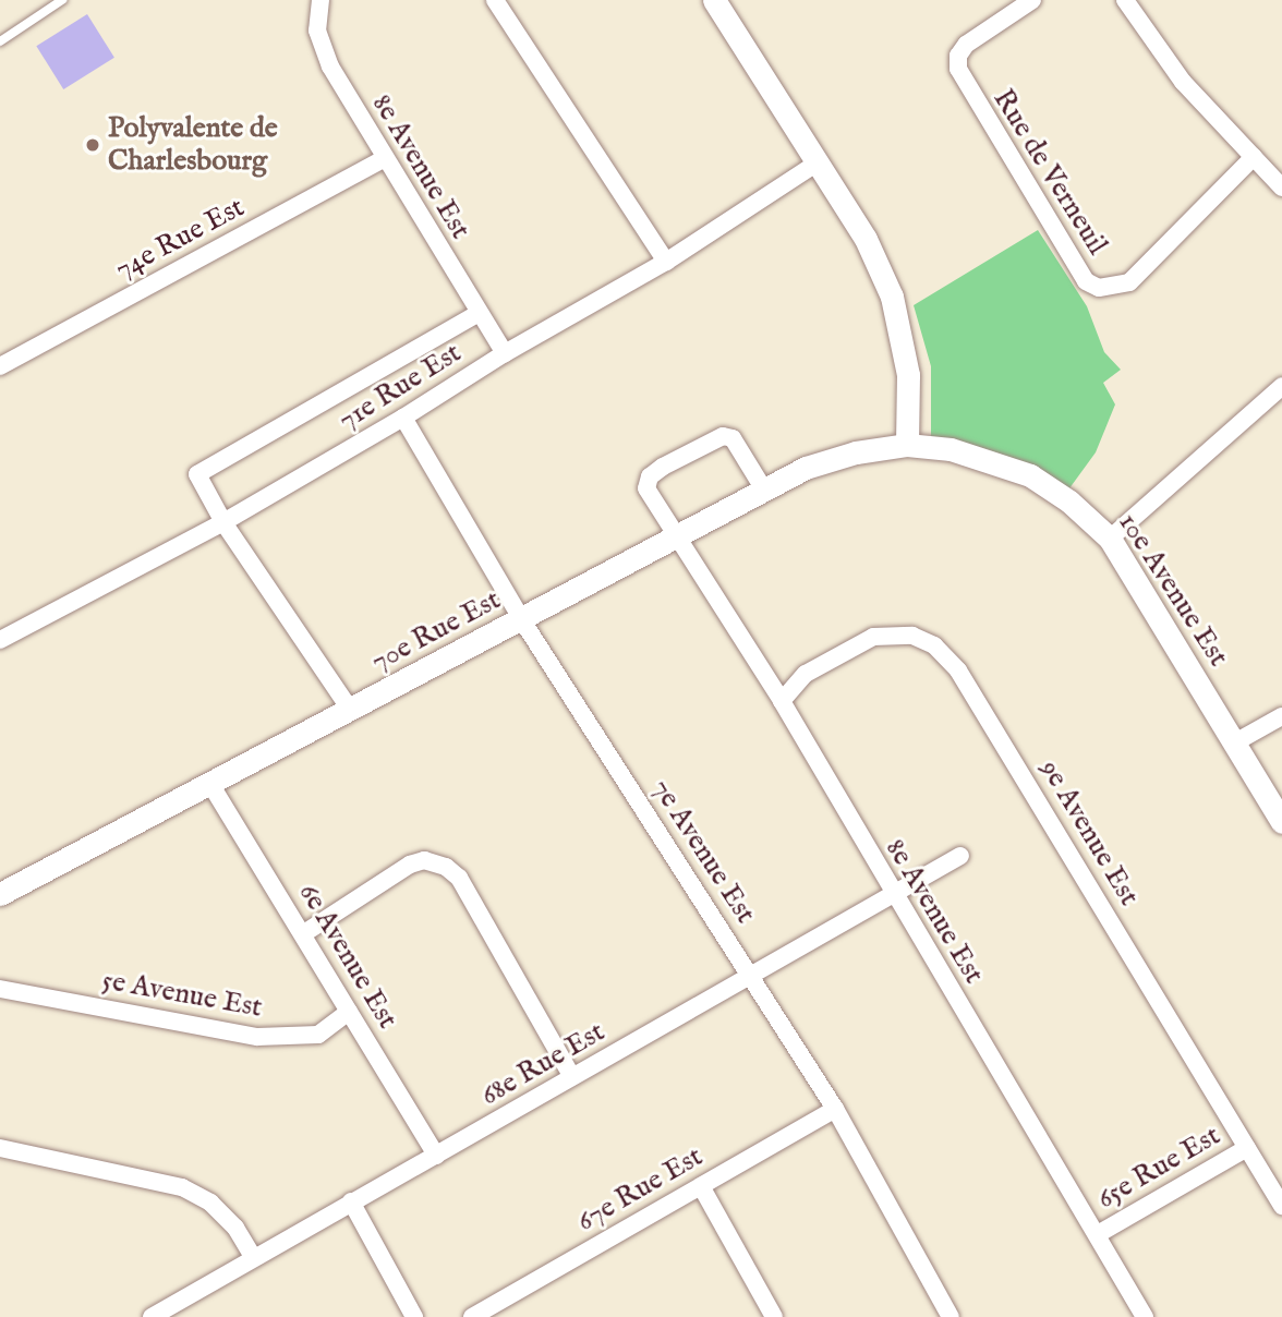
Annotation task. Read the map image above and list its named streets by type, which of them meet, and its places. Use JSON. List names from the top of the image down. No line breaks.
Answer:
{"streets":{"street":["8e Avenue Est","Rue de Verneuil","74e Rue Est","71e Rue Est","10e Avenue Est","70e Rue Est","9e Avenue Est","7e Avenue Est","6e Avenue Est","5e Avenue Est","68e Rue Est","65e Rue Est","67e Rue Est"]},"crossings":[["8e Avenue Est","74e Rue Est"],["8e Avenue Est","71e Rue Est"],["8e Avenue Est","70e Rue Est"],["8e Avenue Est","9e Avenue Est"],["8e Avenue Est","68e Rue Est"],["8e Avenue Est","65e Rue Est"],["71e Rue Est","7e Avenue Est"],["10e Avenue Est","70e Rue Est"],["70e Rue Est","7e Avenue Est"],["70e Rue Est","6e Avenue Est"],["9e Avenue Est","65e Rue Est"],["7e Avenue Est","68e Rue Est"],["7e Avenue Est","67e Rue Est"],["6e Avenue Est","5e Avenue Est"],["6e Avenue Est","68e Rue Est"]],"places":["Polyvalente de Charlesbourg"]}
